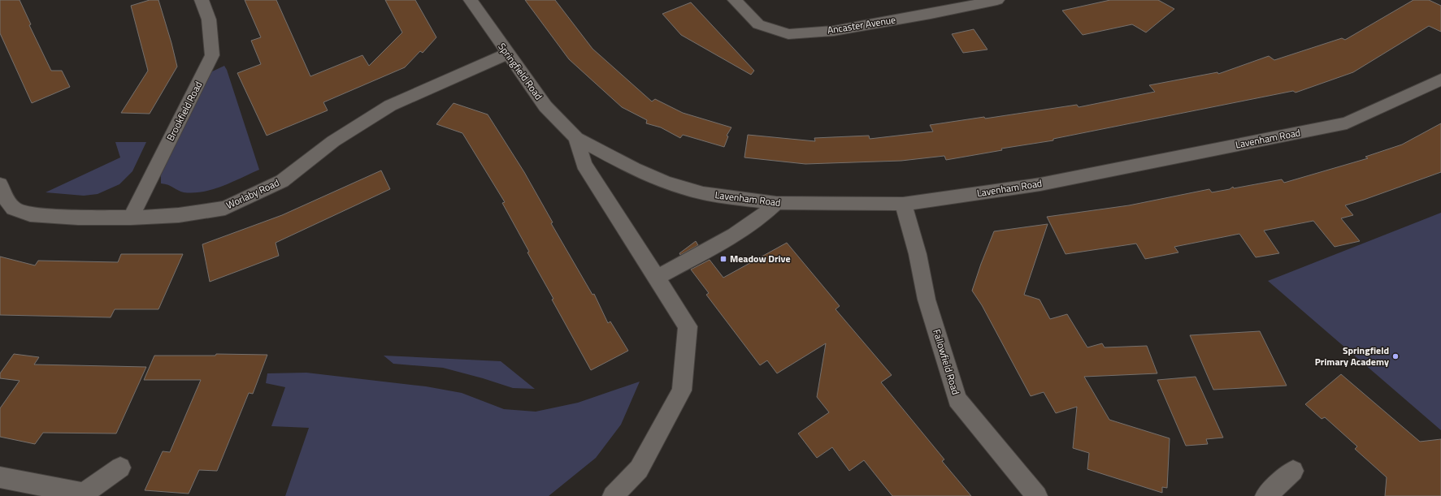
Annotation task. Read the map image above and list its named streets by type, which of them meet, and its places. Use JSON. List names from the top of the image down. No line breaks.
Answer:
{"streets":{"street":["Ancaster Avenue","Springfield Road","Brookfield Road","Lavenham Road","Worlaby Road","Fallowfield Road"]},"crossings":[["Springfield Road","Lavenham Road"],["Springfield Road","Worlaby Road"],["Brookfield Road","Worlaby Road"],["Lavenham Road","Fallowfield Road"]],"places":{"transit":["Meadow Drive"],"other":["Springfield Primary Academy"]}}
